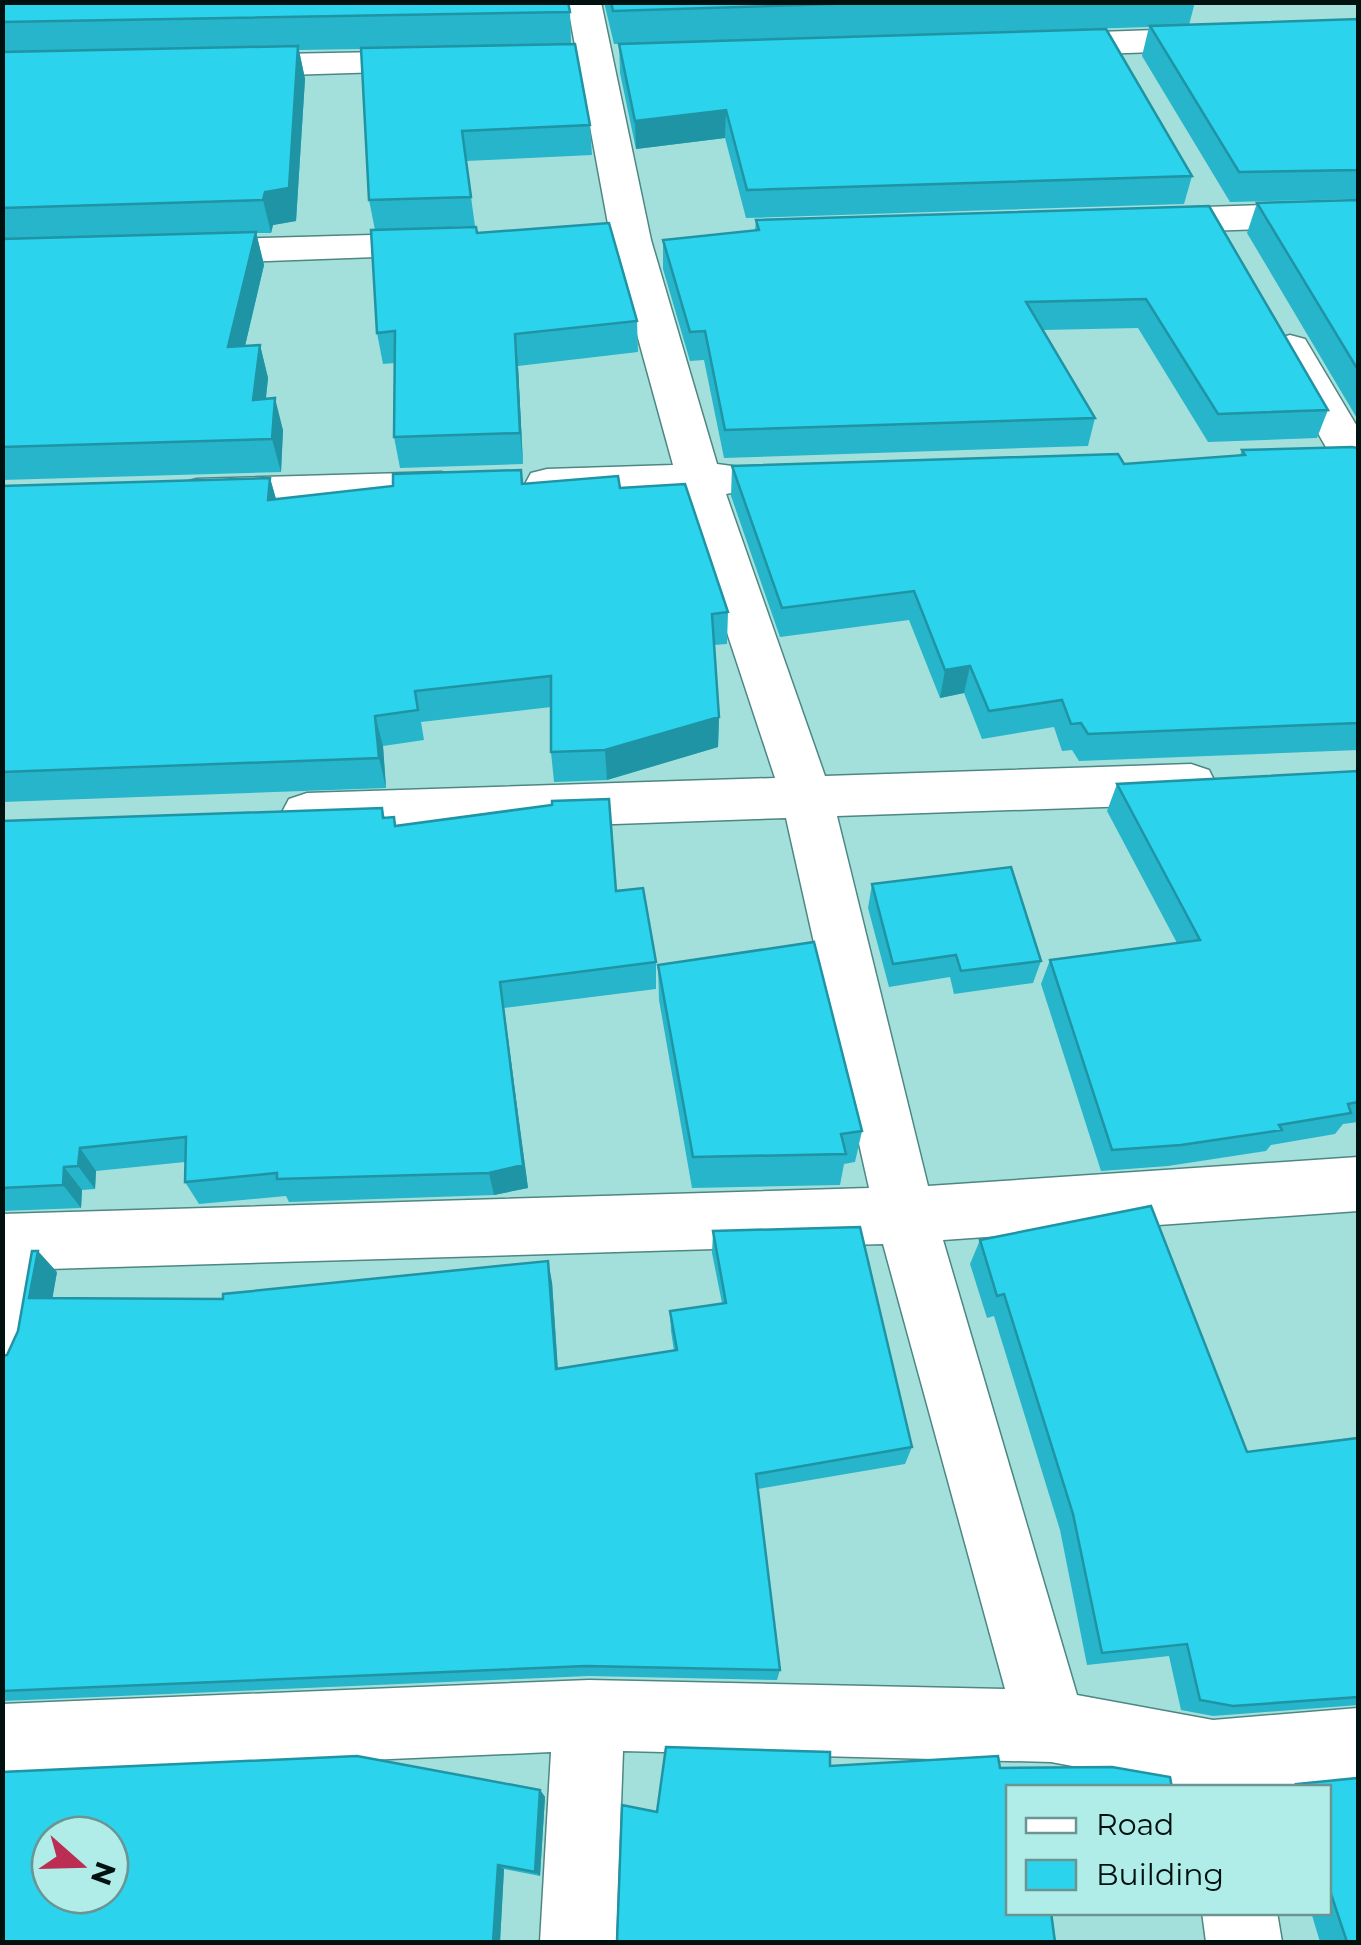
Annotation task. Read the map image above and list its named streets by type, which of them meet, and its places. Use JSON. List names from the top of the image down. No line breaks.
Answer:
{"legend":["Road","Building"],"north":"right"}
